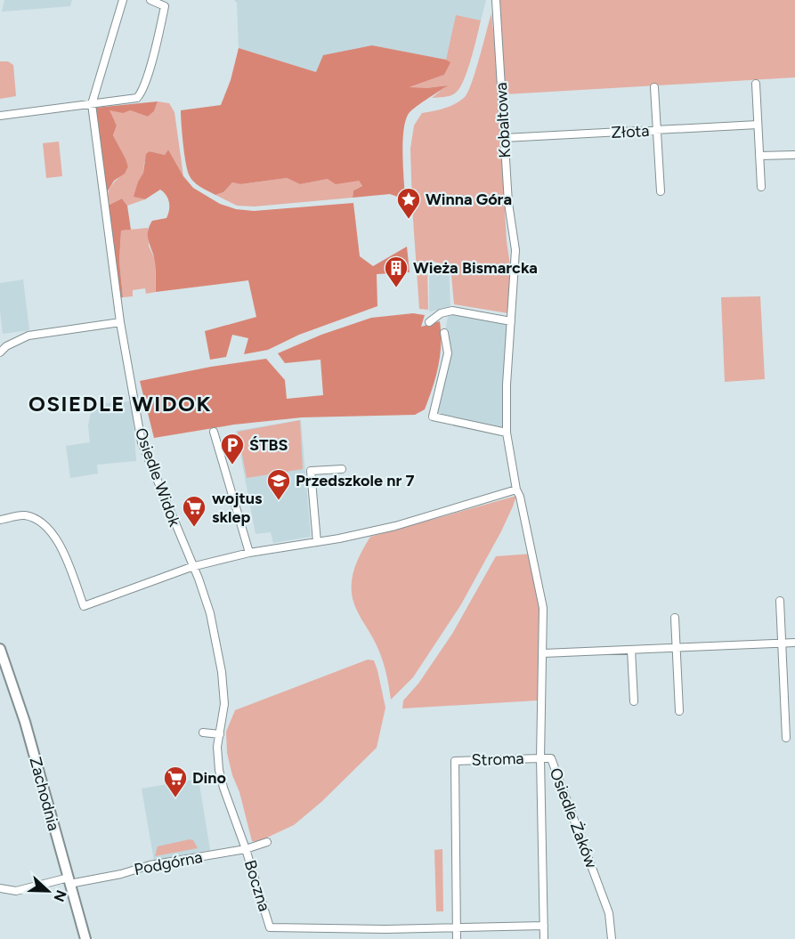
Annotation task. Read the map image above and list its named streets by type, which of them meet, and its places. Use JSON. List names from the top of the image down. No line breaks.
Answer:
{"streets":{"street":["Kobaltowa","Złota","Osiedle Widok","Stroma","Zachodnia","Osiedle Żaków","Podgórna","Boczna"]},"crossings":[["Kobaltowa","Złota"],["Kobaltowa","Stroma"],["Kobaltowa","Osiedle Żaków"],["Osiedle Widok","Podgórna"],["Osiedle Widok","Boczna"],["Stroma","Osiedle Żaków"],["Stroma","Boczna"],["Zachodnia","Podgórna"],["Podgórna","Boczna"]],"districts":["OSIEDLE WIDOK"],"places":{"place":["Winna Góra"],"building":["Wieża Bismarcka"],"parking":["ŚTBS"],"school or university":["Przedszkole nr 7"],"supermarket":["wojtus sklep","Dino"]},"north":"right"}
